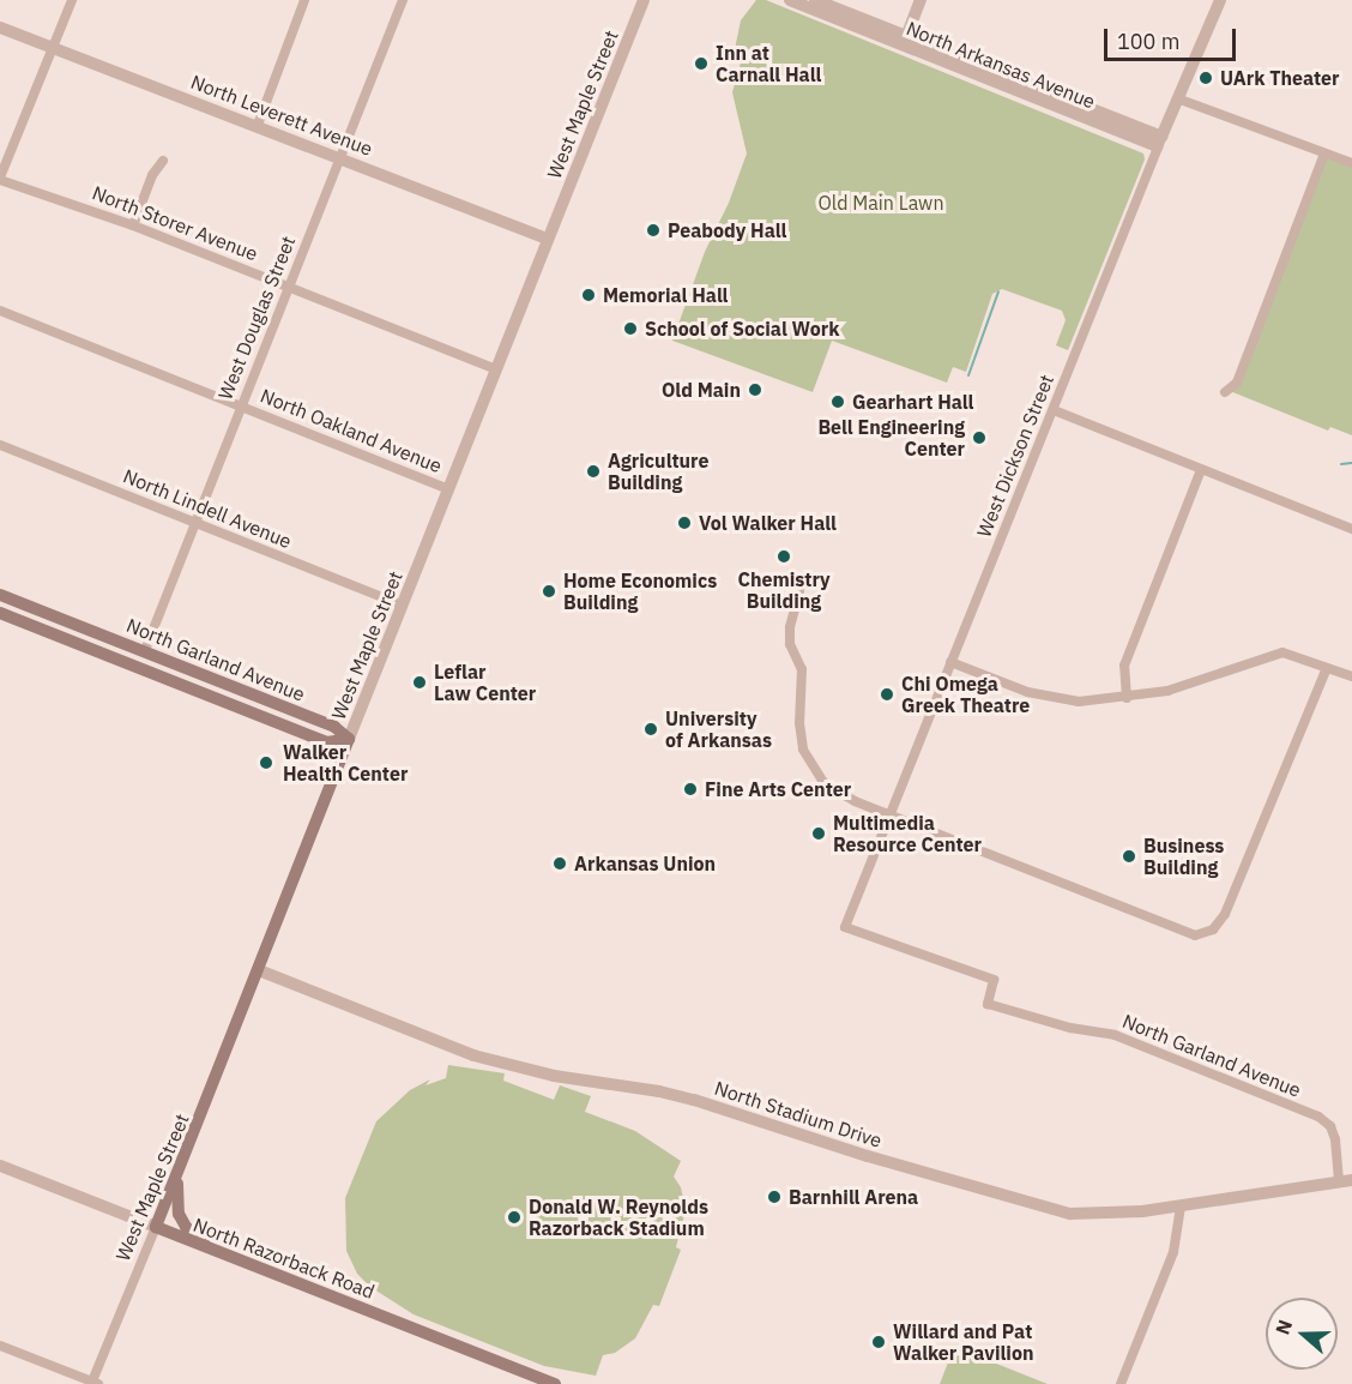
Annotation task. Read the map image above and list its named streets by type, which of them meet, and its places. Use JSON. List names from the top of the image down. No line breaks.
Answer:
{"streets":{"main road":["West Maple Street","North Garland Avenue","North Razorback Road"],"street":["North Arkansas Avenue","North Leverett Avenue","North Storer Avenue","West Douglas Street","North Oakland Avenue","West Dickson Street","North Lindell Avenue","North Stadium Drive"]},"crossings":[["North Arkansas Avenue","West Dickson Street"],["West Maple Street","North Leverett Avenue"],["West Maple Street","North Storer Avenue"],["West Maple Street","North Oakland Avenue"],["West Maple Street","North Lindell Avenue"],["West Maple Street","North Garland Avenue"],["West Maple Street","North Stadium Drive"],["West Maple Street","North Razorback Road"],["North Leverett Avenue","West Douglas Street"],["North Storer Avenue","West Douglas Street"],["West Douglas Street","North Oakland Avenue"],["West Douglas Street","North Lindell Avenue"],["West Douglas Street","North Garland Avenue"],["West Dickson Street","North Garland Avenue"],["North Garland Avenue","North Stadium Drive"]],"parks":["Old Main Lawn"],"places":["Inn at Carnall Hall","UArk Theater","Peabody Hall","Memorial Hall","School of Social Work","Old Main","Gearhart Hall","Bell Engineering Center","Agriculture Building","Vol Walker Hall","Chemistry Building","Home Economics Building","Leflar Law Center","Chi Omega Greek Theatre","University of Arkansas","Walker Health Center","Fine Arts Center","Multimedia Resource Center","Business Building","Arkansas Union","Barnhill Arena","Donald W. Reynolds Razorback Stadium","Willard and Pat Walker Pavilion"],"scale_bar":"100 m","north":"left"}
